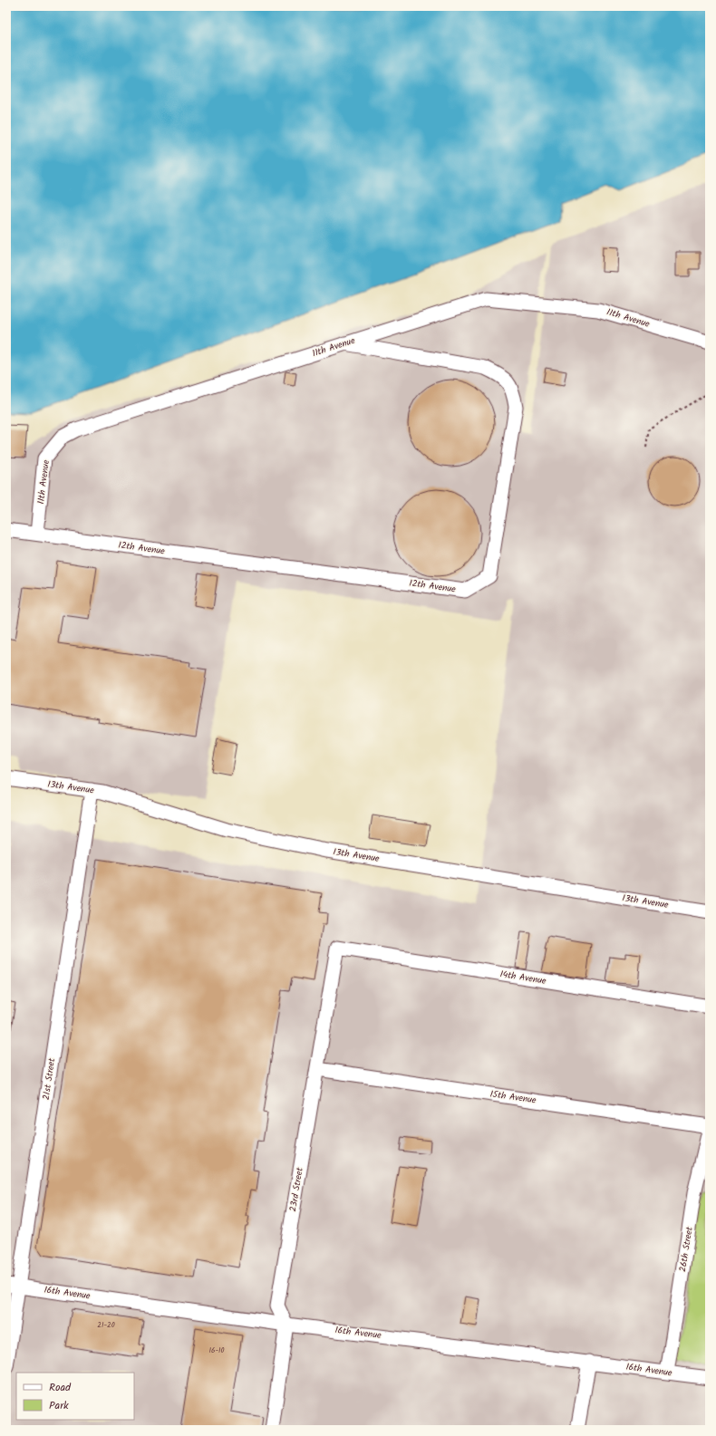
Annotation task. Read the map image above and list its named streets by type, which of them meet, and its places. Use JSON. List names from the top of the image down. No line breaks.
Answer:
{"streets":{"lane":["11th Avenue","12th Avenue","13th Avenue","14th Avenue","21st Street","15th Avenue","23rd Street","26th Street","16th Avenue"]},"crossings":[["11th Avenue","12th Avenue"],["13th Avenue","21st Street"],["14th Avenue","23rd Street"],["21st Street","16th Avenue"],["15th Avenue","23rd Street"],["15th Avenue","26th Street"],["23rd Street","16th Avenue"],["26th Street","16th Avenue"]],"house_numbers":["21-20","16-10"],"legend":["Road","Park"]}
